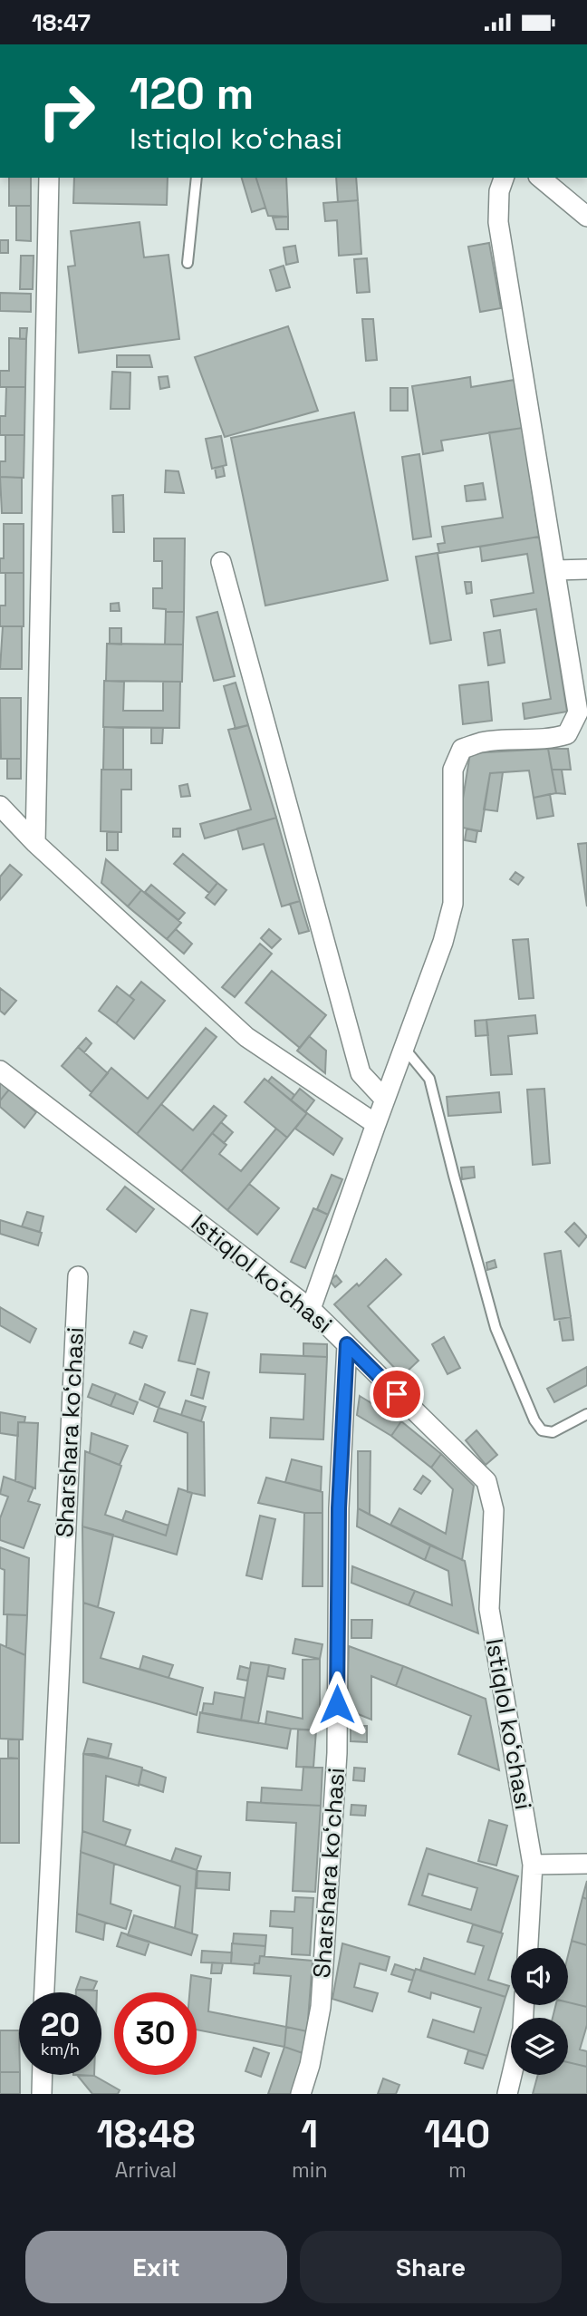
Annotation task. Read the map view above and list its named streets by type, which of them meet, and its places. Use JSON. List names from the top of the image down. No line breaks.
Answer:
{"streets":{"street":["Istiqlol koʻchasi","Sharshara koʻchasi"]},"crossings":[["Istiqlol koʻchasi","Sharshara koʻchasi"]],"page":{"status":"18:47","turn":["120 m","Istiqlol koʻchasi"],"speed":"20 km/h","limit":"30","eta":["18:48","Arrival","1","min","140","m"],"buttons":["Exit","Share"]}}
